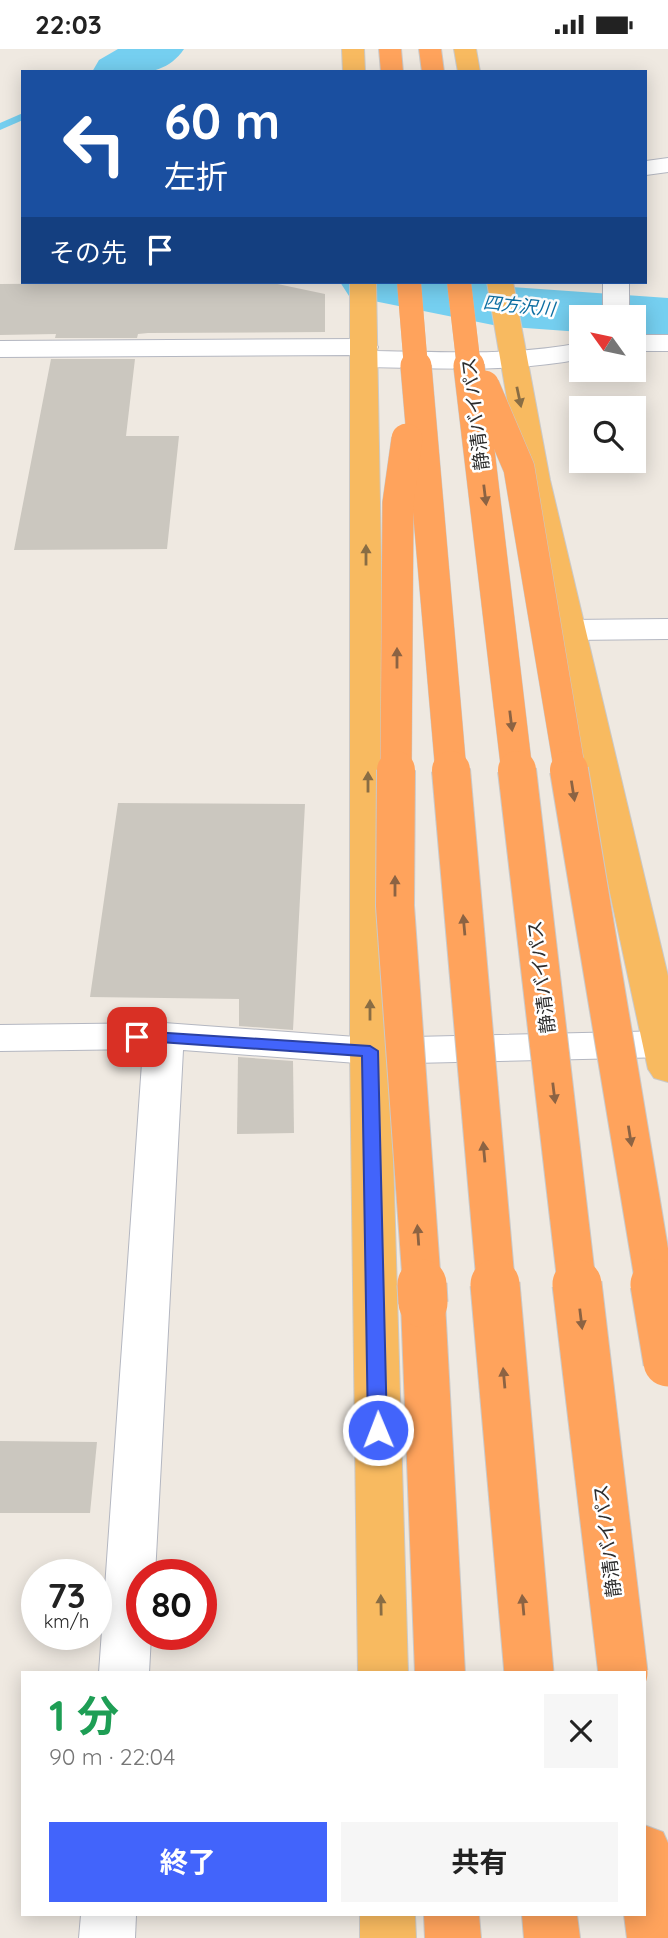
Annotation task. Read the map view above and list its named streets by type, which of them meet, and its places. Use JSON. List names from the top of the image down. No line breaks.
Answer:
{"streets":{"highway":["静清バイパス"]},"water":["四方沢川"],"north":"top left","page":{"status":"22:03","turn":["60 m","左折"],"then":"その先","speed":"73 km/h","limit":"80","heading":["1 分","90 m · 22:04"],"buttons":["終了","共有"]}}
